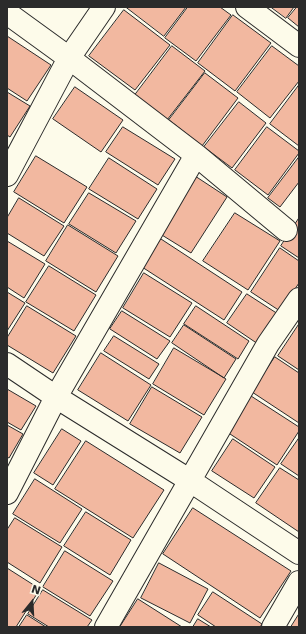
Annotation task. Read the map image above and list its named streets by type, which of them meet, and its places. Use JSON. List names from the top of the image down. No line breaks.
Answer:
{"north":"top"}
